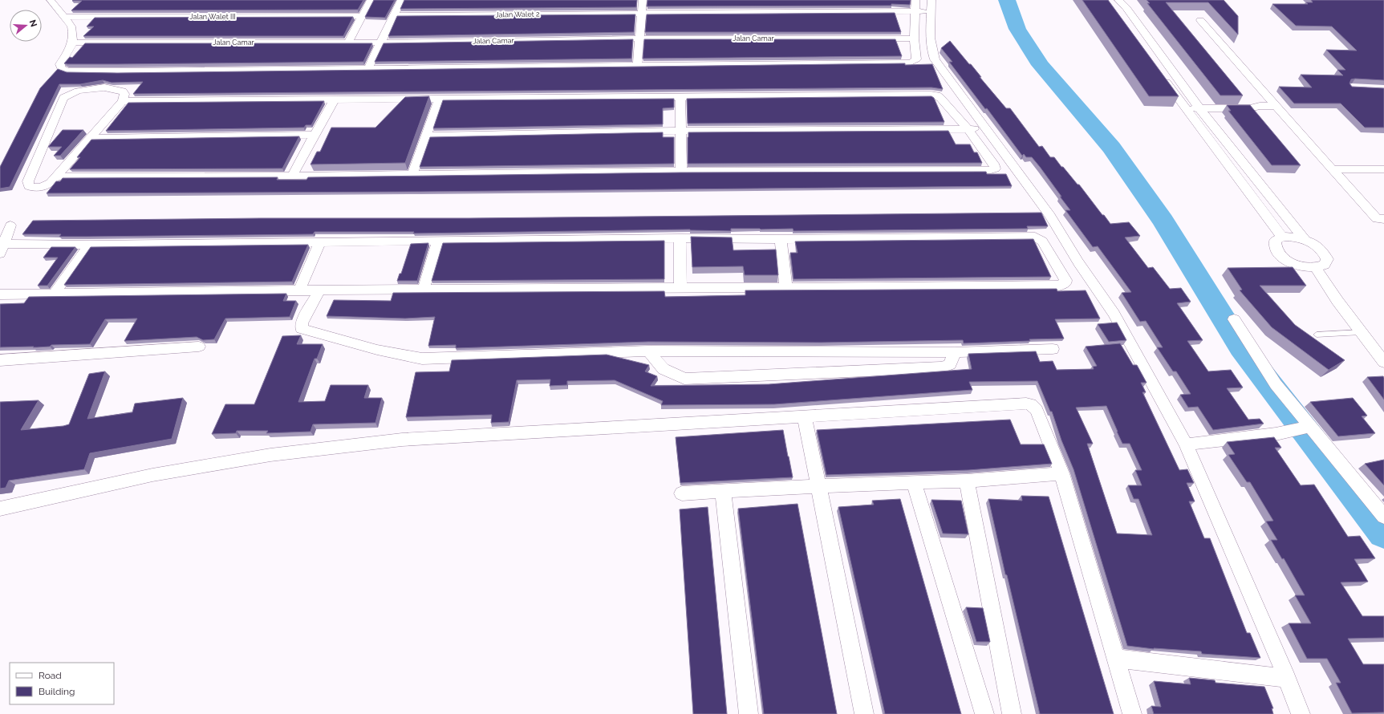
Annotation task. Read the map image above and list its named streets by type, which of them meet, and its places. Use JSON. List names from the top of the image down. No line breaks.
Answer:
{"streets":{"street":["Jalan Walet 2","Jalan Walet III","Jalan Camar"]},"legend":["Road","Building"],"north":"right"}
